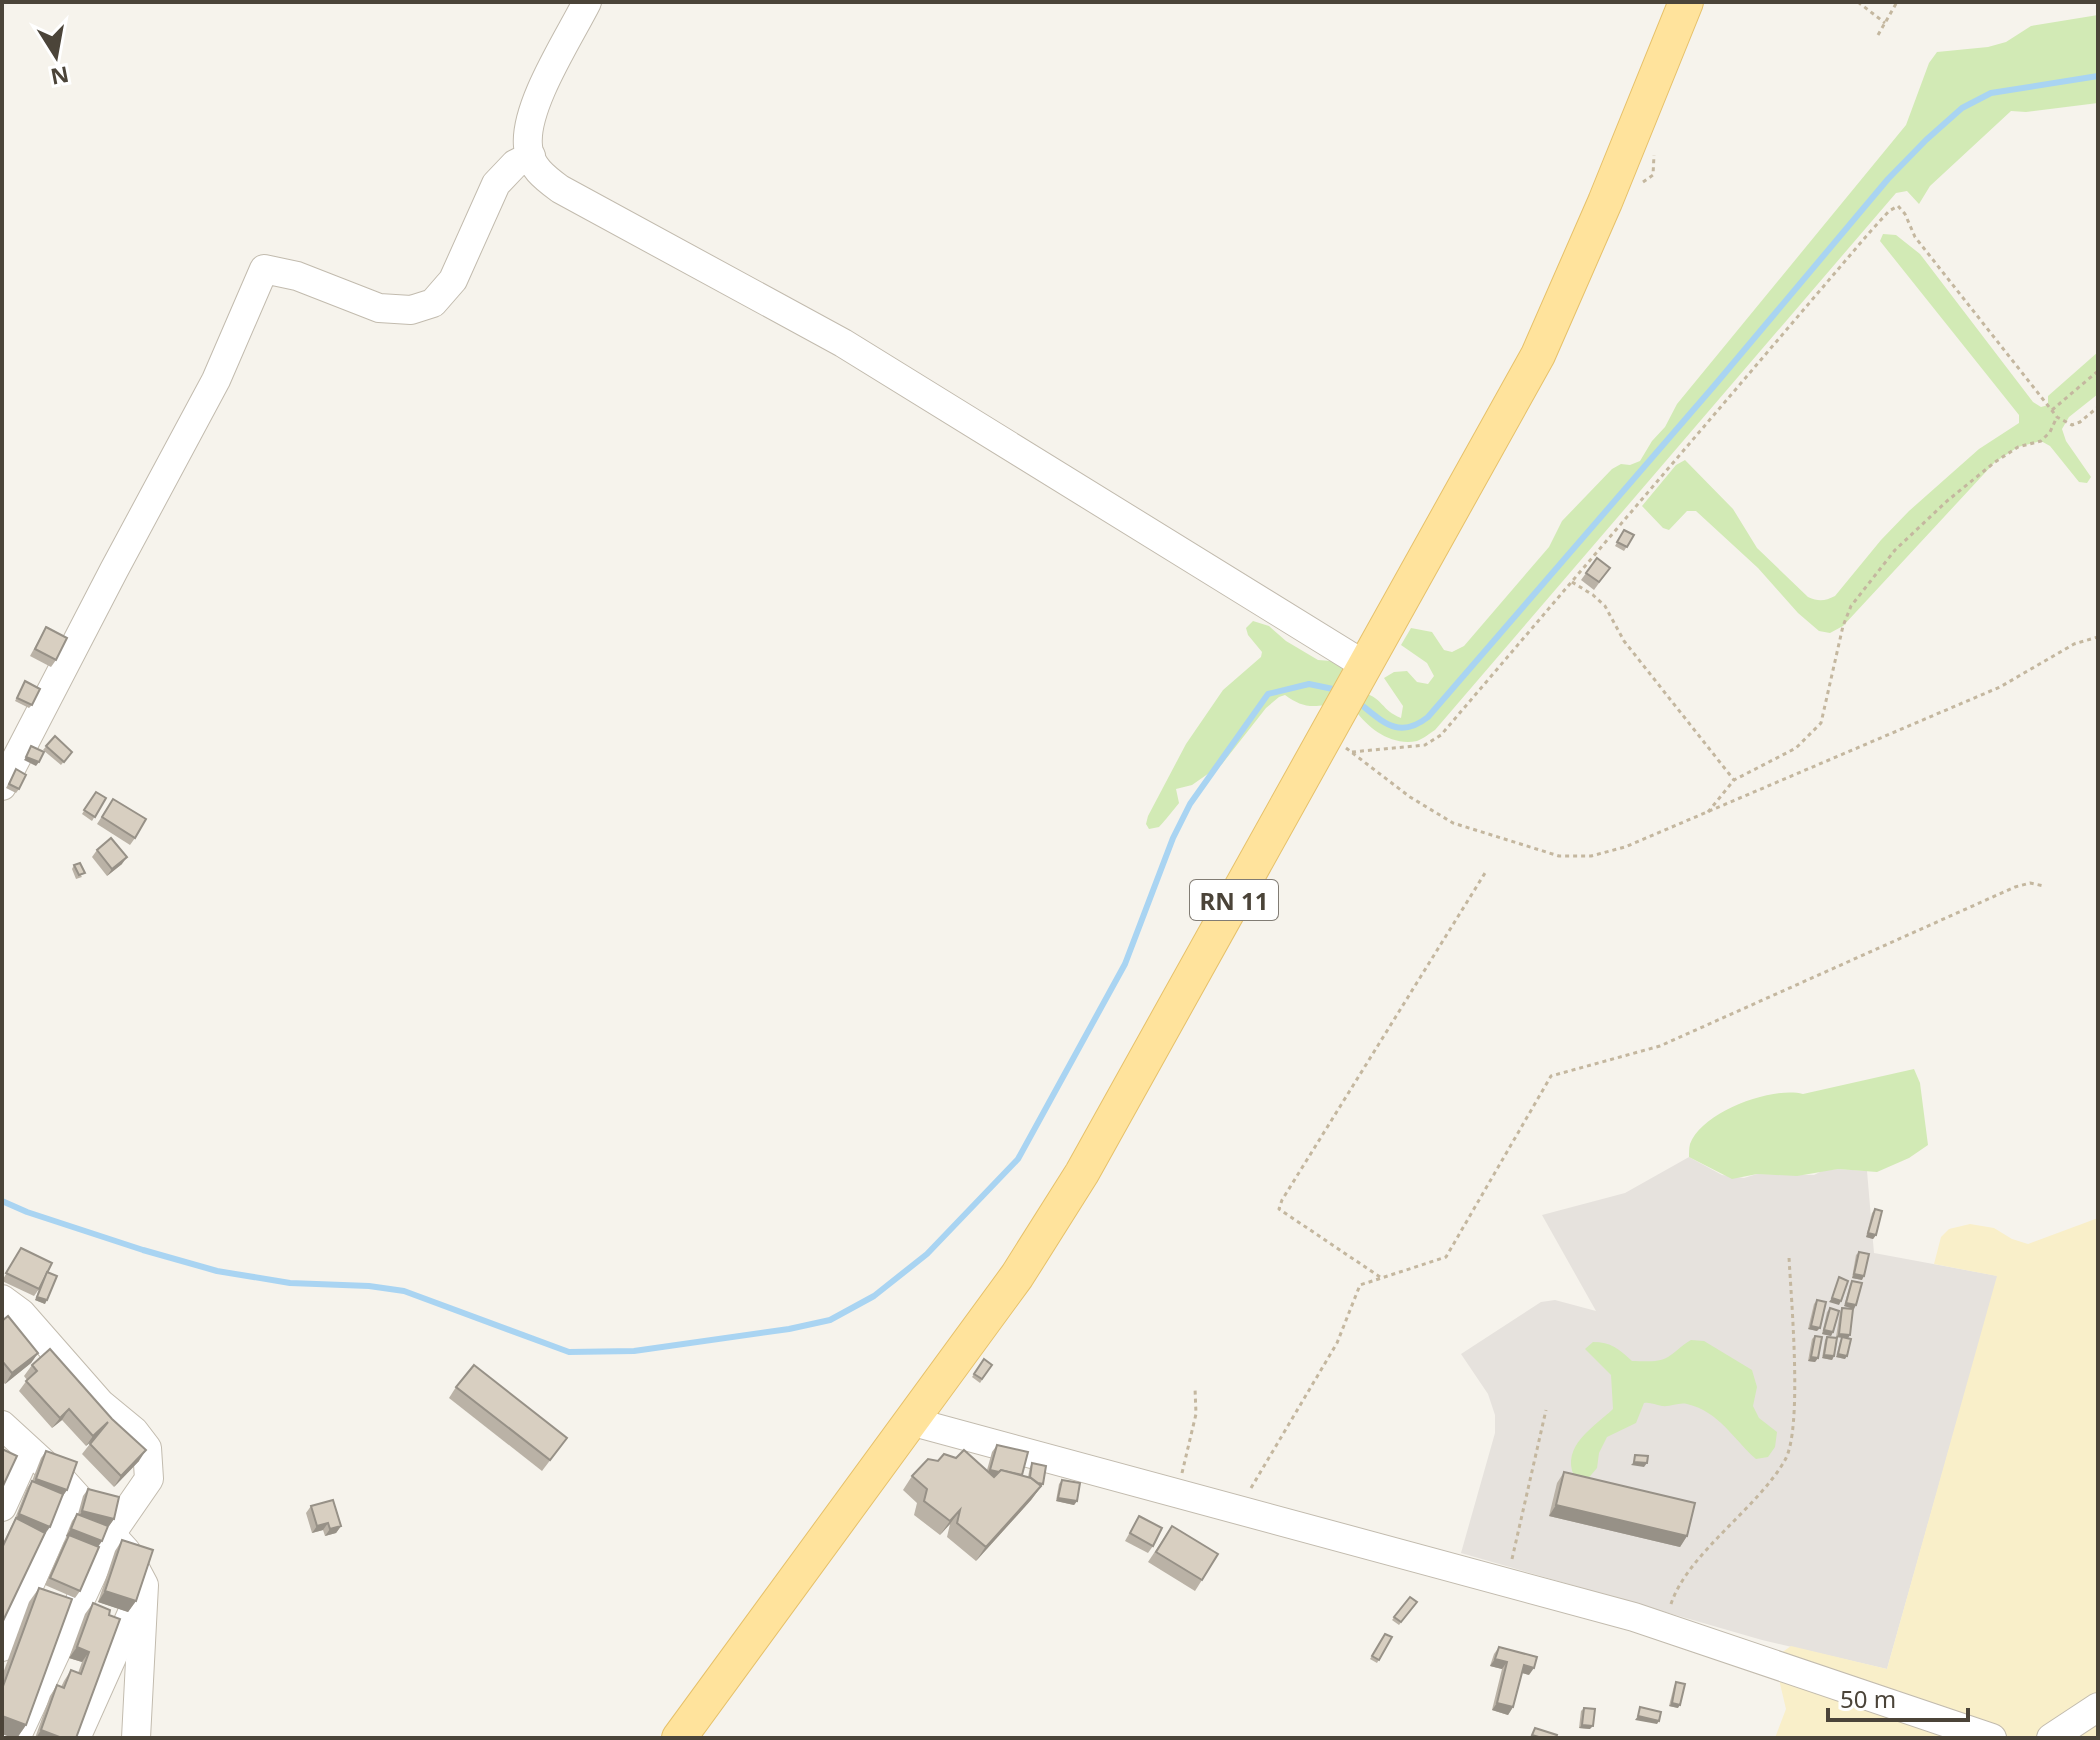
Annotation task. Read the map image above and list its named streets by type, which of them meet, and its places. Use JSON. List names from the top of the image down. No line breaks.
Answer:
{"streets":{"main road":["RN 11"]},"scale_bar":"50 m","north":"bottom"}
